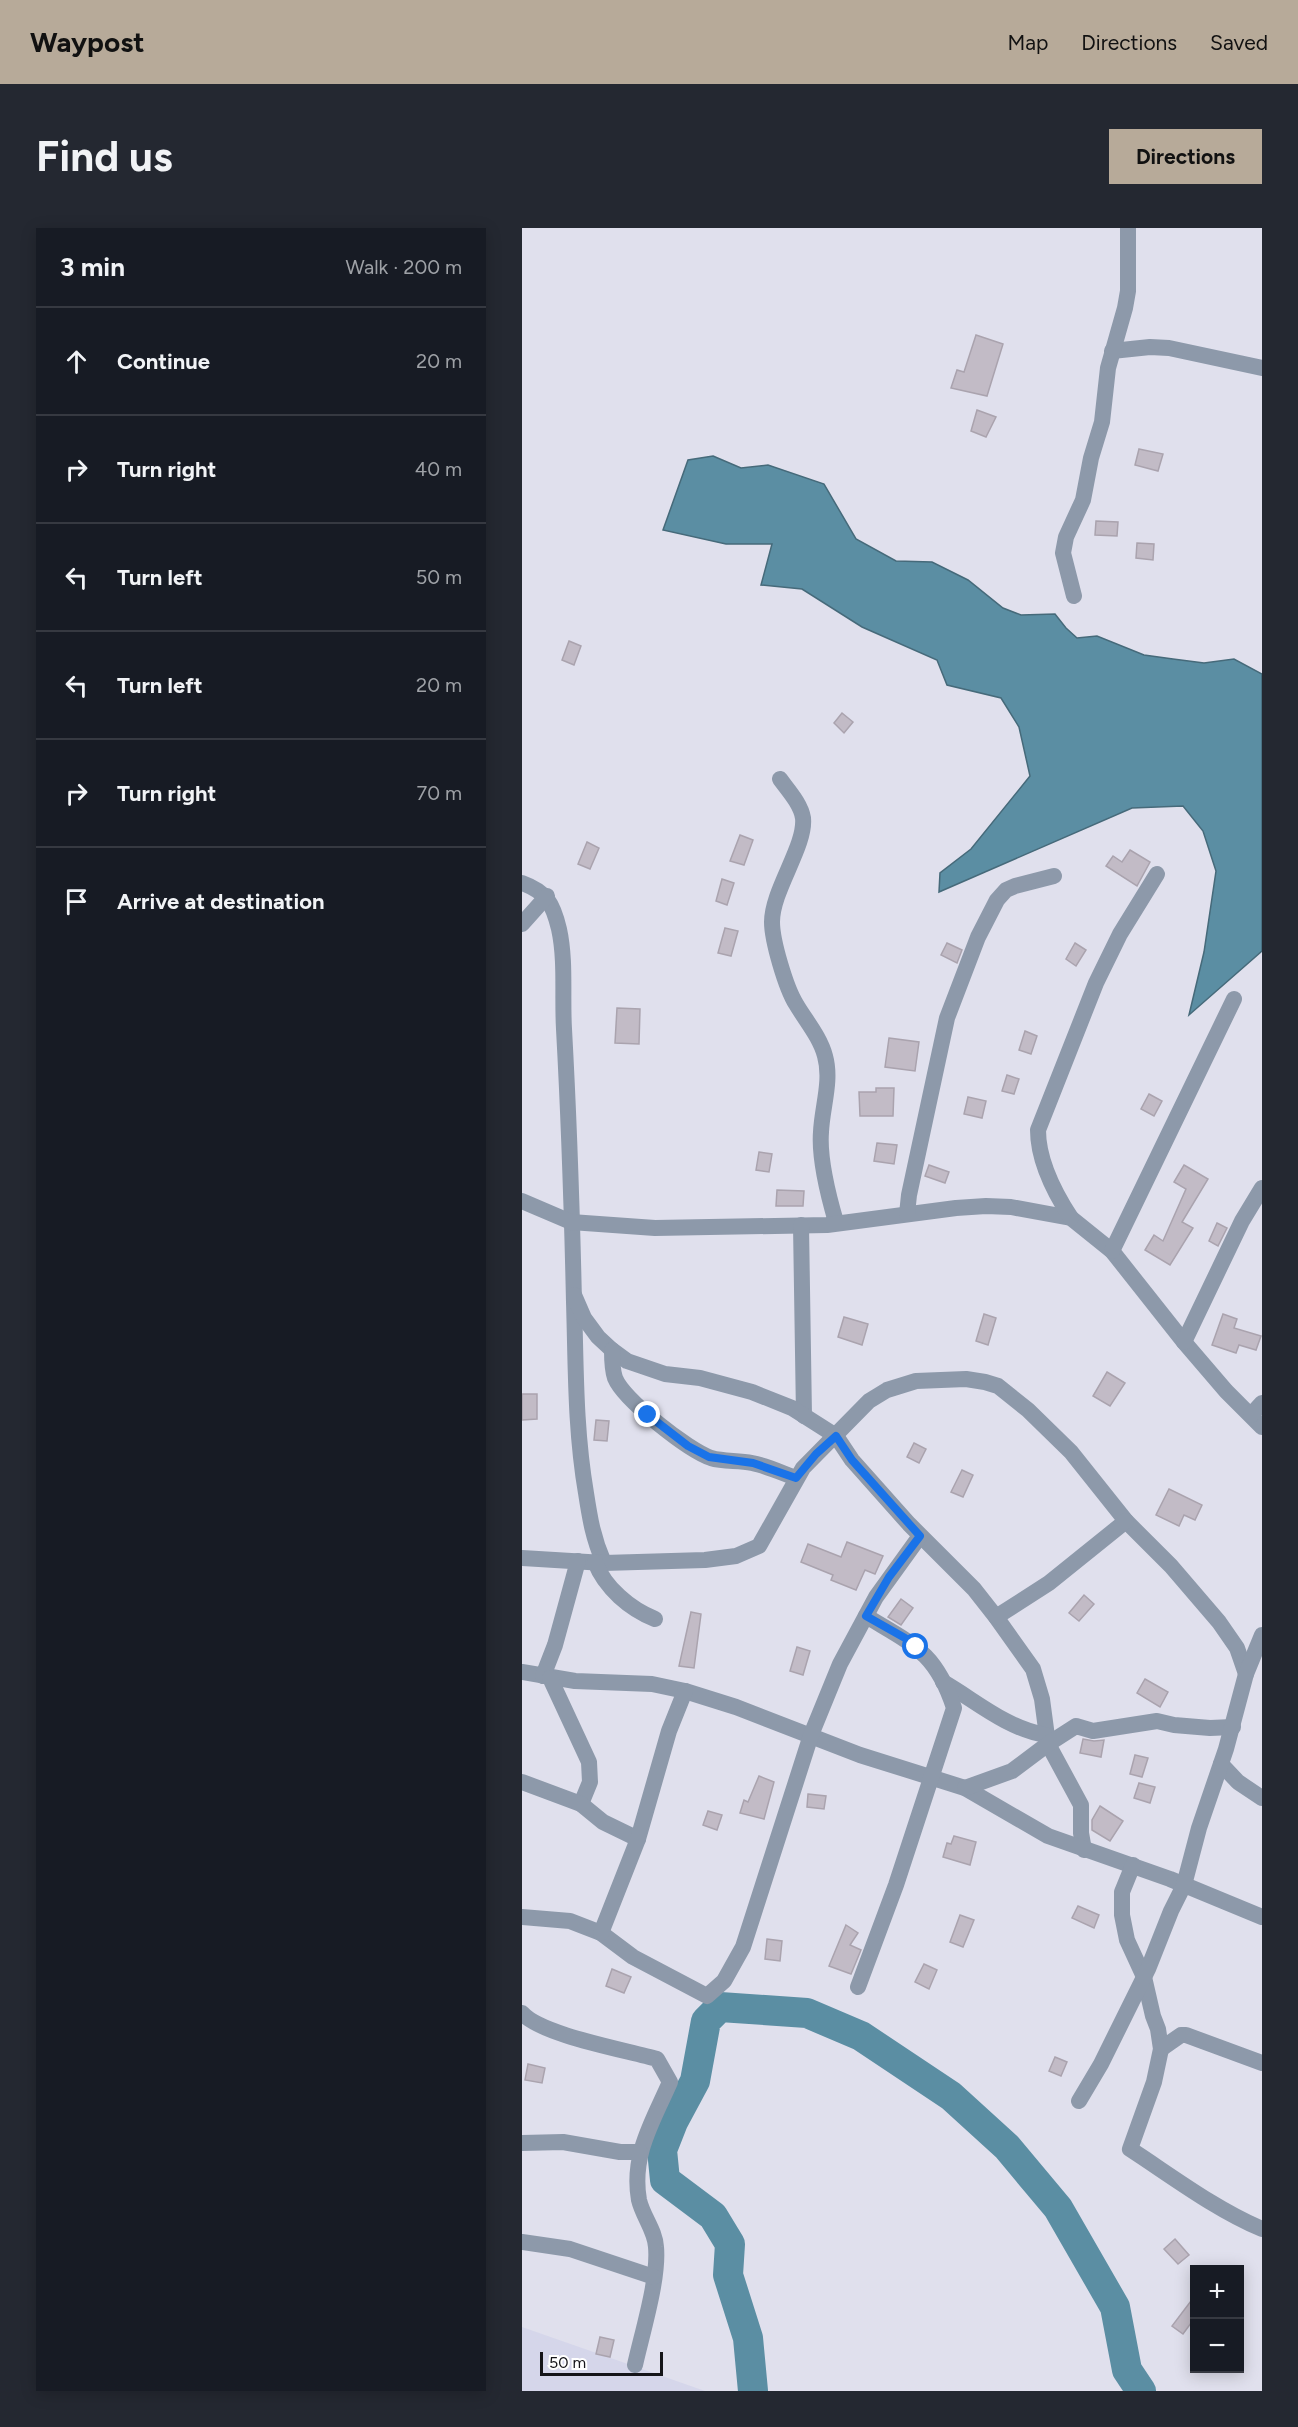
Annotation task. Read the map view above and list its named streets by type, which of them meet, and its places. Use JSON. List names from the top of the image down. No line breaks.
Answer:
{"scale_bar":"50 m","page":{"header":"Waypost","nav":["Map","Directions","Saved"],"buttons":"Directions","title":"Find us","heading":["3 min","Walk · 200 m"],"list":[["Continue","20 m"],["Turn right","40 m"],["Turn left","50 m"],["Turn left","20 m"],["Turn right","70 m"],"Arrive at destination"],"map_buttons":["+","−"],"scale":"50 m"}}
